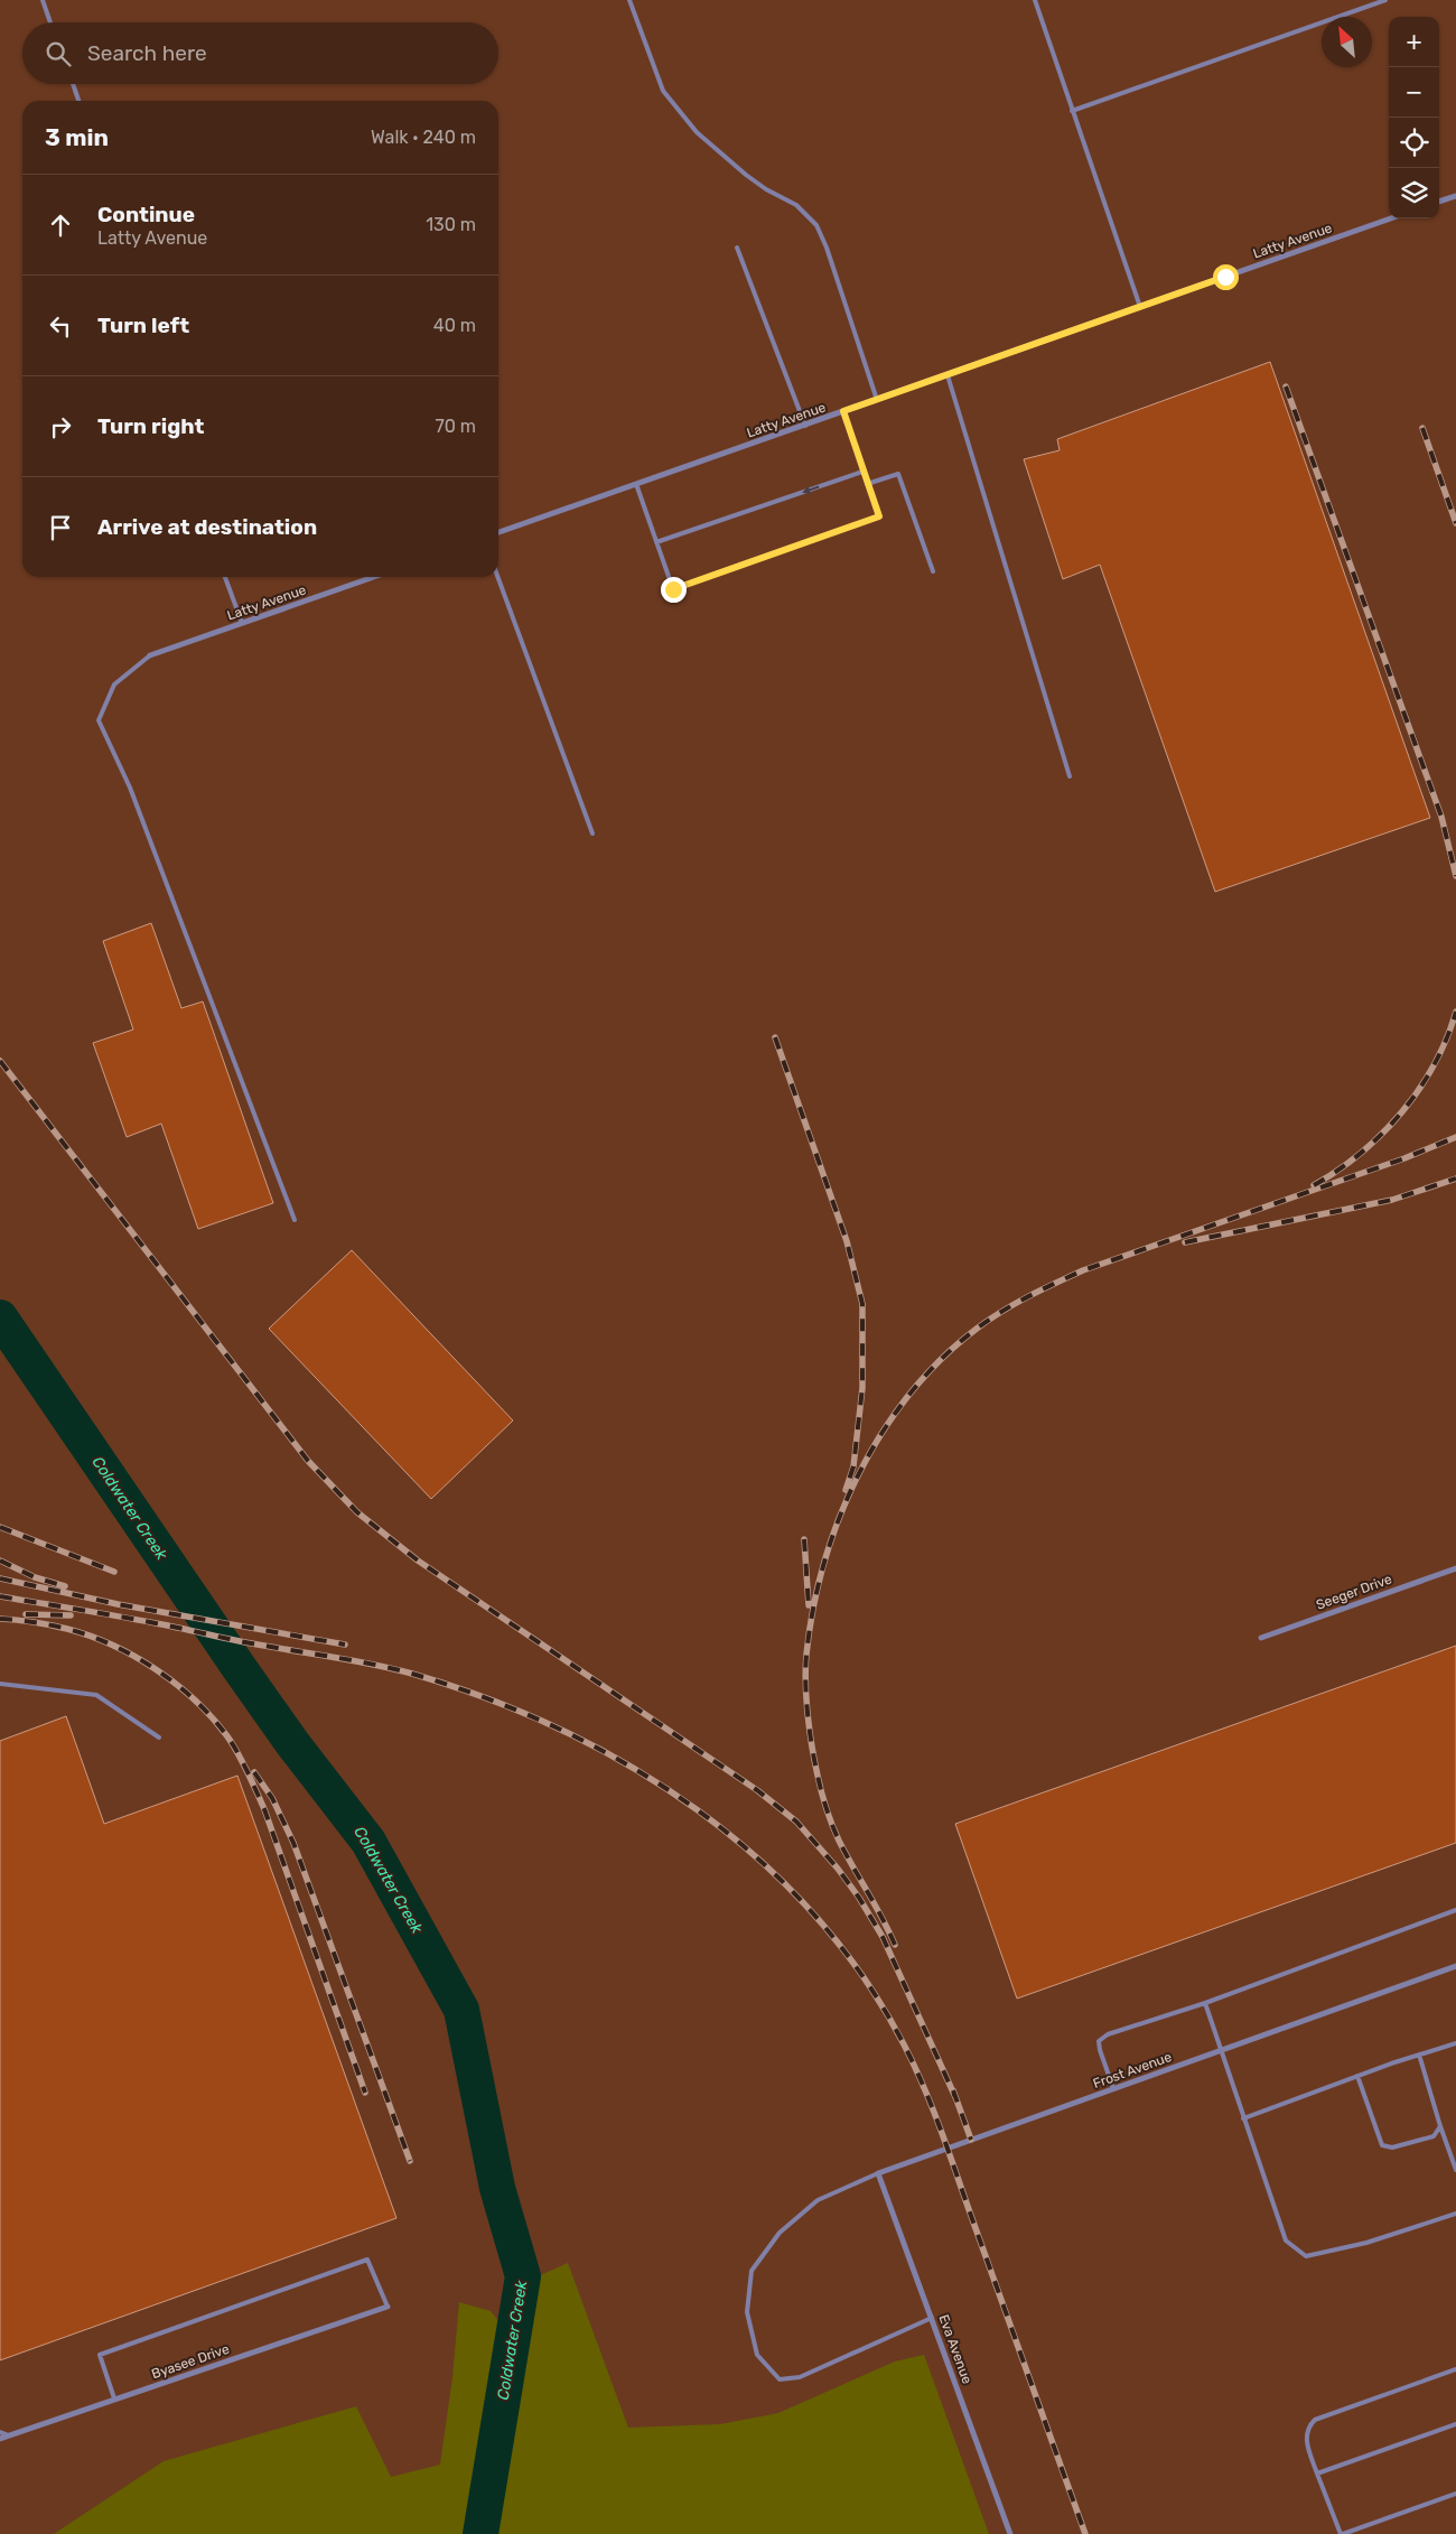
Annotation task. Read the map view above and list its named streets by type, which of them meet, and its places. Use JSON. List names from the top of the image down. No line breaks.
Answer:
{"streets":{"street":["Latty Avenue","Seeger Drive","Frost Avenue","Eva Avenue","Byasee Drive"]},"crossings":[["Frost Avenue","Eva Avenue"]],"water":["Coldwater Creek"],"north":"top left","page":{"map_buttons":["+","−"],"search":"Search here","heading":["3 min","Walk · 240 m"],"list":[["Continue","Latty Avenue","130 m"],["Turn left","40 m"],["Turn right","70 m"],"Arrive at destination"]}}
